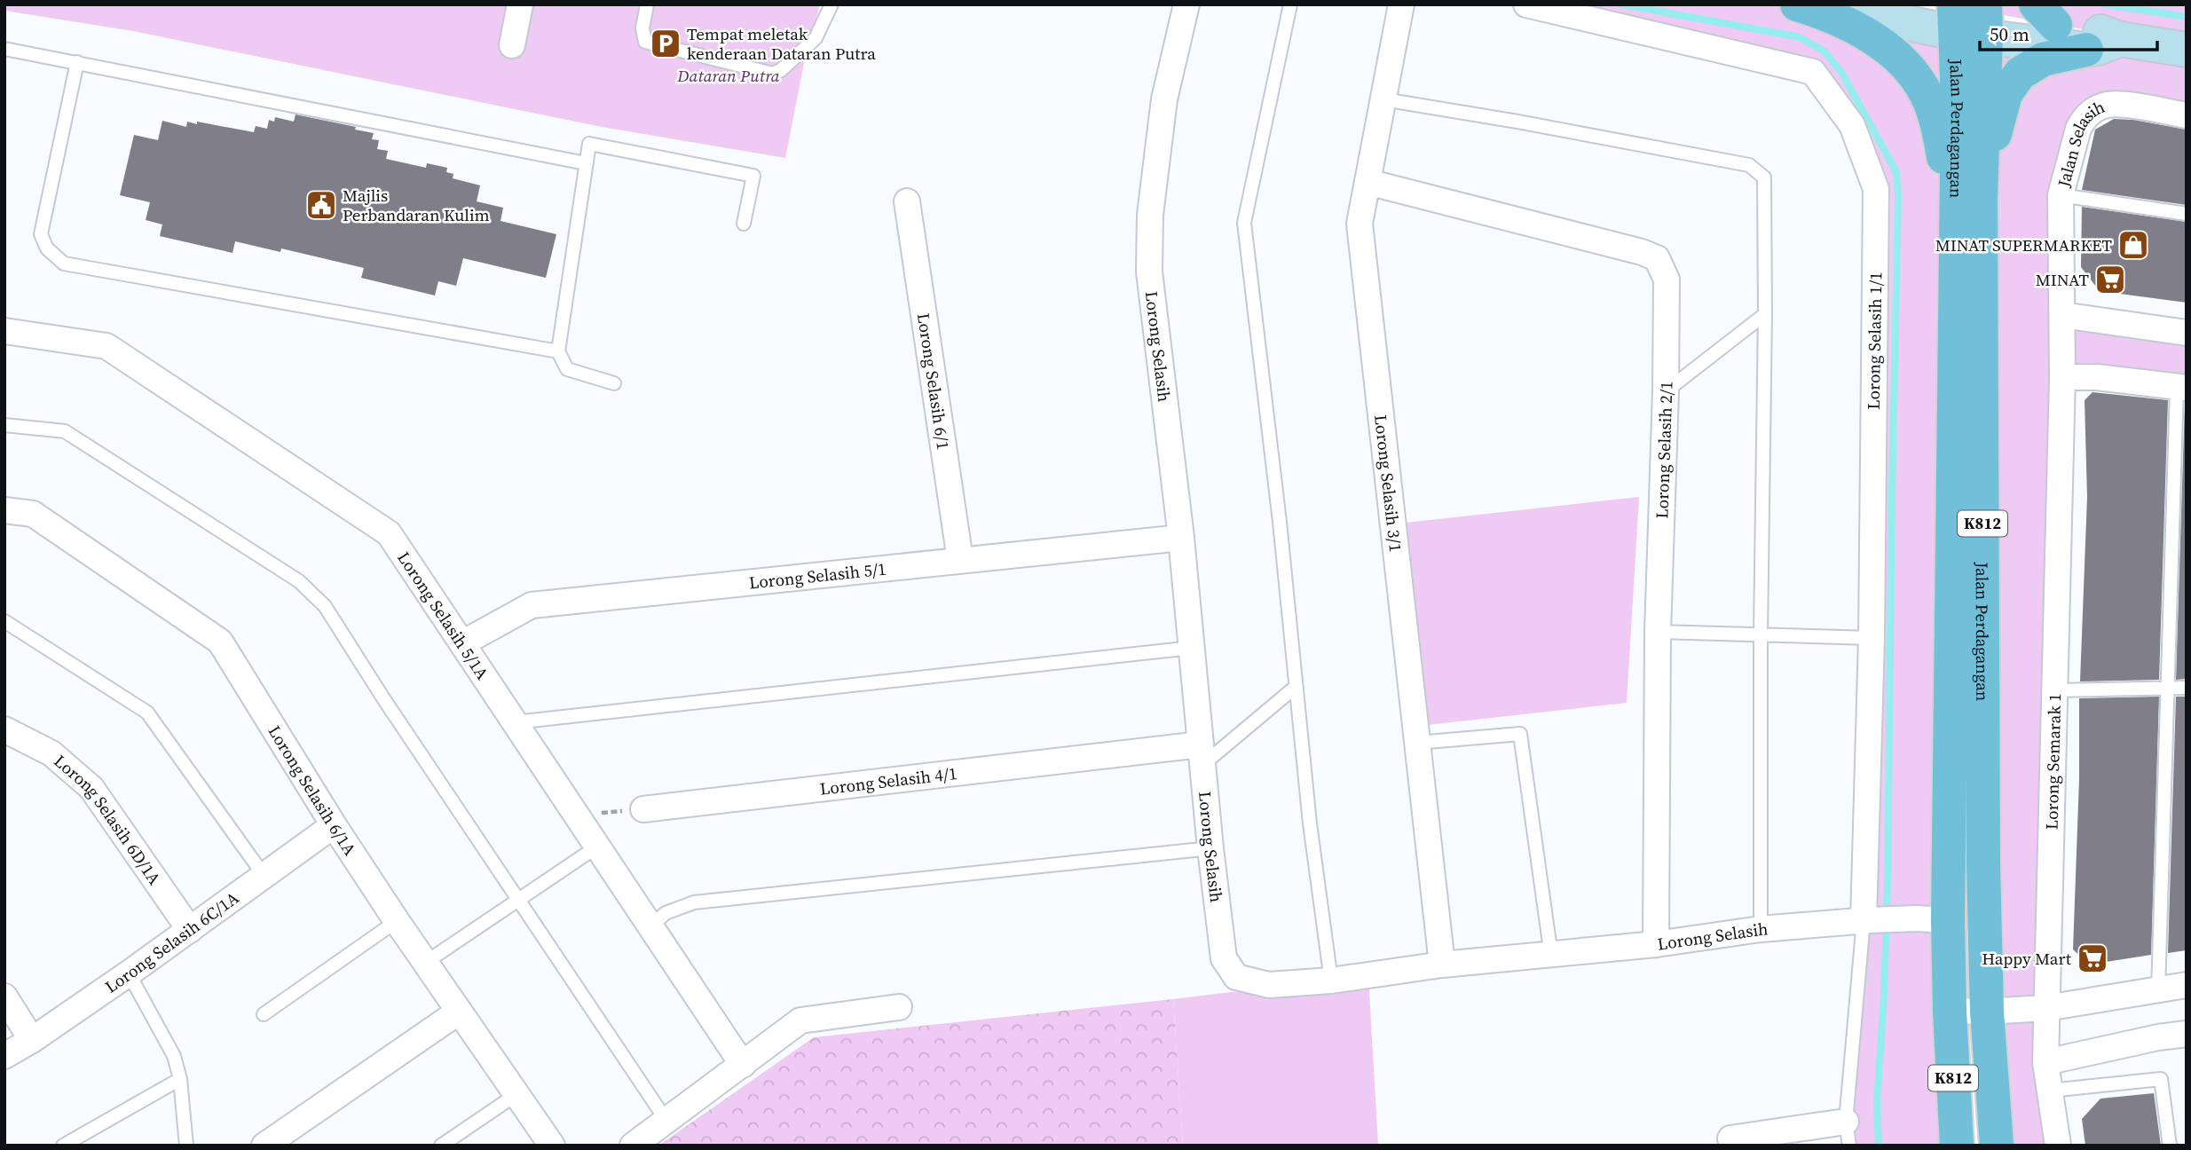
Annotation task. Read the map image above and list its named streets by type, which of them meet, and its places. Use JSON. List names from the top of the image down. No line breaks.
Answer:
{"streets":{"main road":["Jalan Perdagangan","K812"],"street":["Jalan Selasih","Lorong Selasih 1/1","Lorong Selasih","Lorong Selasih 6/1","Lorong Selasih 2/1","Lorong Selasih 3/1","Lorong Selasih 5/1","Lorong Selasih 5/1A","Lorong Semarak 1","Lorong Selasih 4/1","Lorong Selasih 6/1A","Lorong Selasih 6D/1A","Lorong Selasih 6C/1A"]},"crossings":[["Jalan Perdagangan","Lorong Selasih"],["Jalan Selasih","Lorong Semarak 1"],["Lorong Selasih 1/1","Lorong Selasih"],["Lorong Selasih","Lorong Selasih 2/1"],["Lorong Selasih","Lorong Selasih 3/1"],["Lorong Selasih","Lorong Selasih 5/1"],["Lorong Selasih","Lorong Selasih 4/1"],["Lorong Selasih 6/1","Lorong Selasih 5/1"],["Lorong Selasih 2/1","Lorong Selasih 3/1"],["Lorong Selasih 5/1","Lorong Selasih 5/1A"],["Lorong Selasih 6/1A","Lorong Selasih 6C/1A"],["Lorong Selasih 6D/1A","Lorong Selasih 6C/1A"]],"parks":["Dataran Putra"],"places":{"parking":["Tempat meletak kenderaan Dataran Putra"],"public building":["Majlis Perbandaran Kulim"],"shop":["MINAT SUPERMARKET"],"supermarket":["MINAT","Happy Mart"]},"scale_bar":"50 m"}
